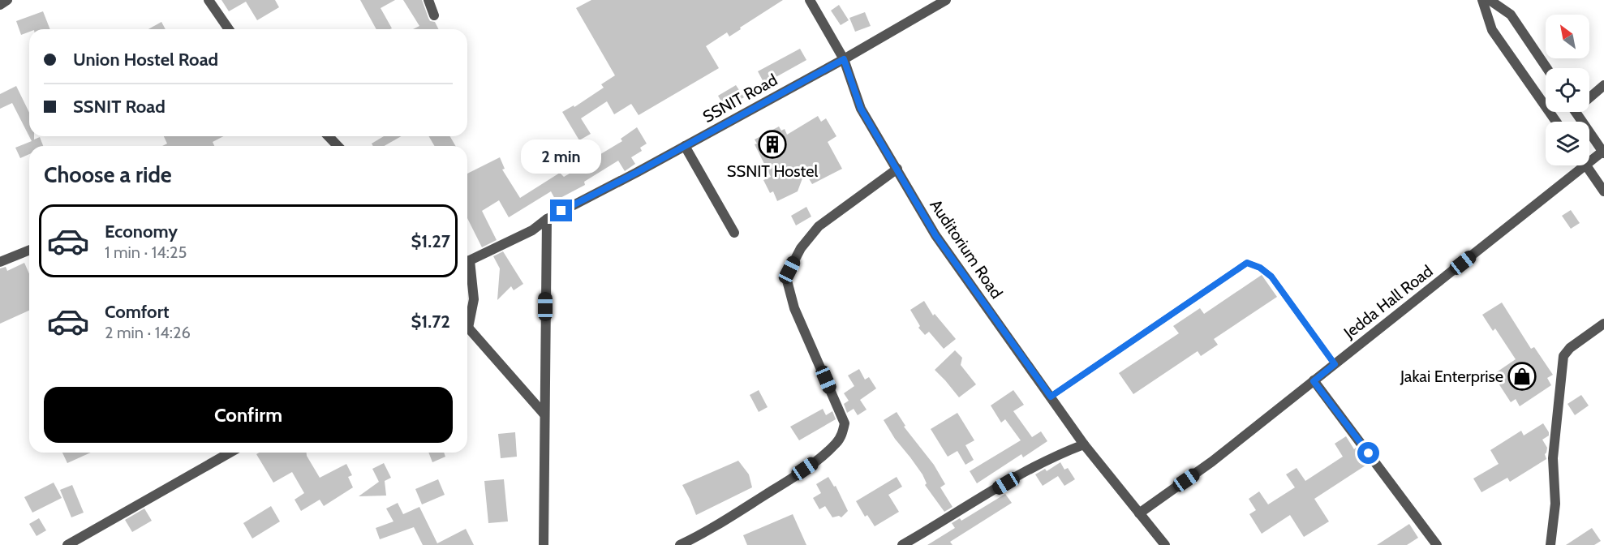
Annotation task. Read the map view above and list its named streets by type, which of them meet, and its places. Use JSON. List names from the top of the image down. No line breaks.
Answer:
{"streets":{"street":["SSNIT Road","Auditorium Road","Jedda Hall Road"]},"crossings":[["SSNIT Road","Auditorium Road"],["Auditorium Road","Jedda Hall Road"]],"places":{"building":["SSNIT Hostel"],"shop":["Jakai Enterprise"]},"north":"top left","page":{"banner":["Union Hostel Road","SSNIT Road"],"bubble":"2 min","heading":"Choose a ride","list":[{"name":"Economy","note":"1 min · 14:25","value":"$1.27"},{"name":"Comfort","note":"2 min · 14:26","value":"$1.72"}],"buttons":"Confirm"}}
